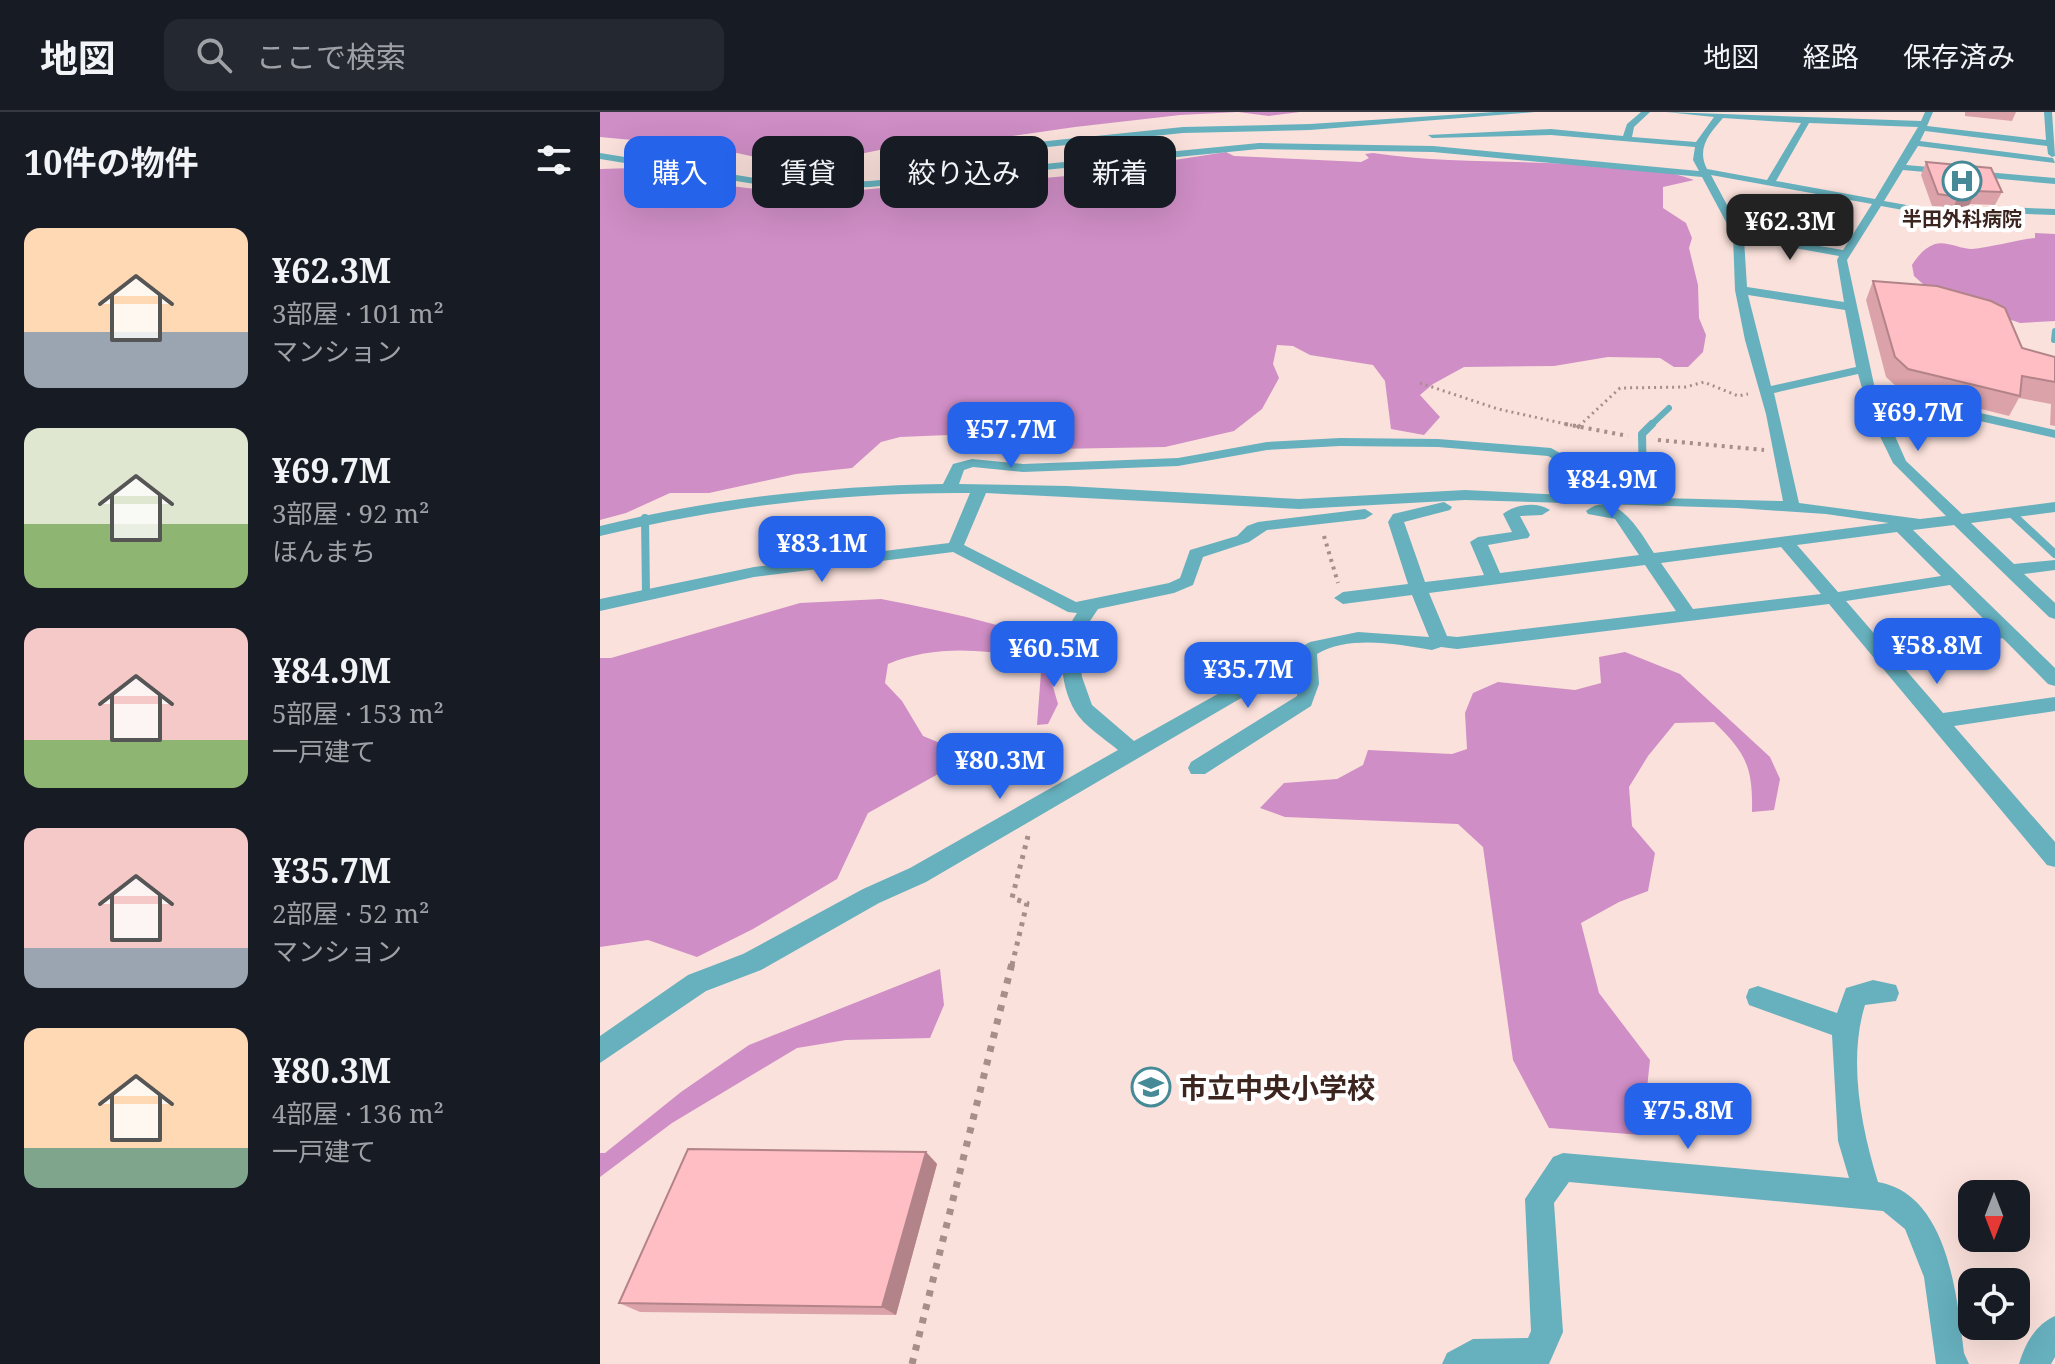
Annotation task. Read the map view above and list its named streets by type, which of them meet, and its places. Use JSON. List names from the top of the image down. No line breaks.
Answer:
{"places":{"hospital":["半田外科病院"],"school or university":["市立中央小学校"]},"north":"bottom","page":{"header":"地図","search":"ここで検索","nav":["地図","経路","保存済み"],"heading":"10件の物件","chip":["購入","賃貸","絞り込み","新着"],"price":["¥62.3M","¥69.7M","¥57.7M","¥84.9M","¥83.1M","¥58.8M","¥60.5M","¥35.7M","¥80.3M","¥75.8M"],"list":[{"name":"¥62.3M","note":"3部屋 · 101 m² · マンション"},{"name":"¥69.7M","note":"3部屋 · 92 m² · ほんまち"},{"name":"¥84.9M","note":"5部屋 · 153 m² · 一戸建て"},{"name":"¥35.7M","note":"2部屋 · 52 m² · マンション"},{"name":"¥80.3M","note":"4部屋 · 136 m² · 一戸建て"}]}}
